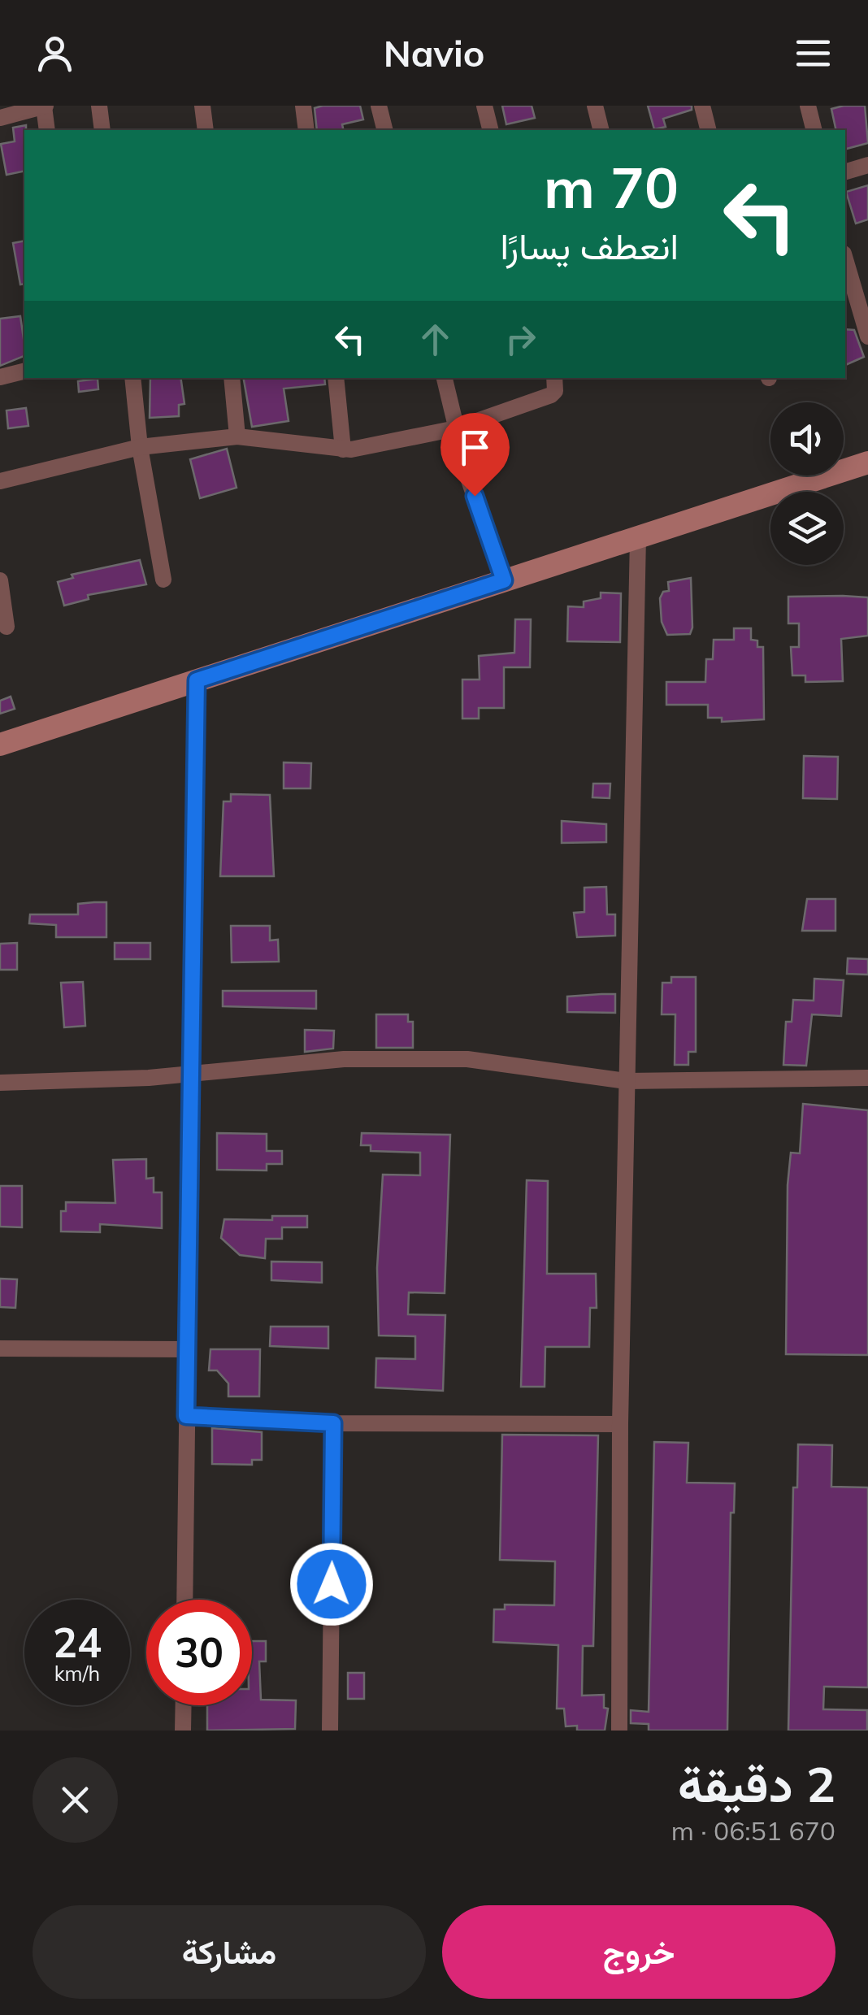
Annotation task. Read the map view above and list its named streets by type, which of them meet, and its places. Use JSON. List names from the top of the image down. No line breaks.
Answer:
{"page":{"header":"Navio","turn":["70 m","انعطف يسارًا"],"speed":"24 km/h","limit":"30","heading":["2 دقيقة","670 m · 06:51"],"buttons":["خروج","مشاركة"]}}
